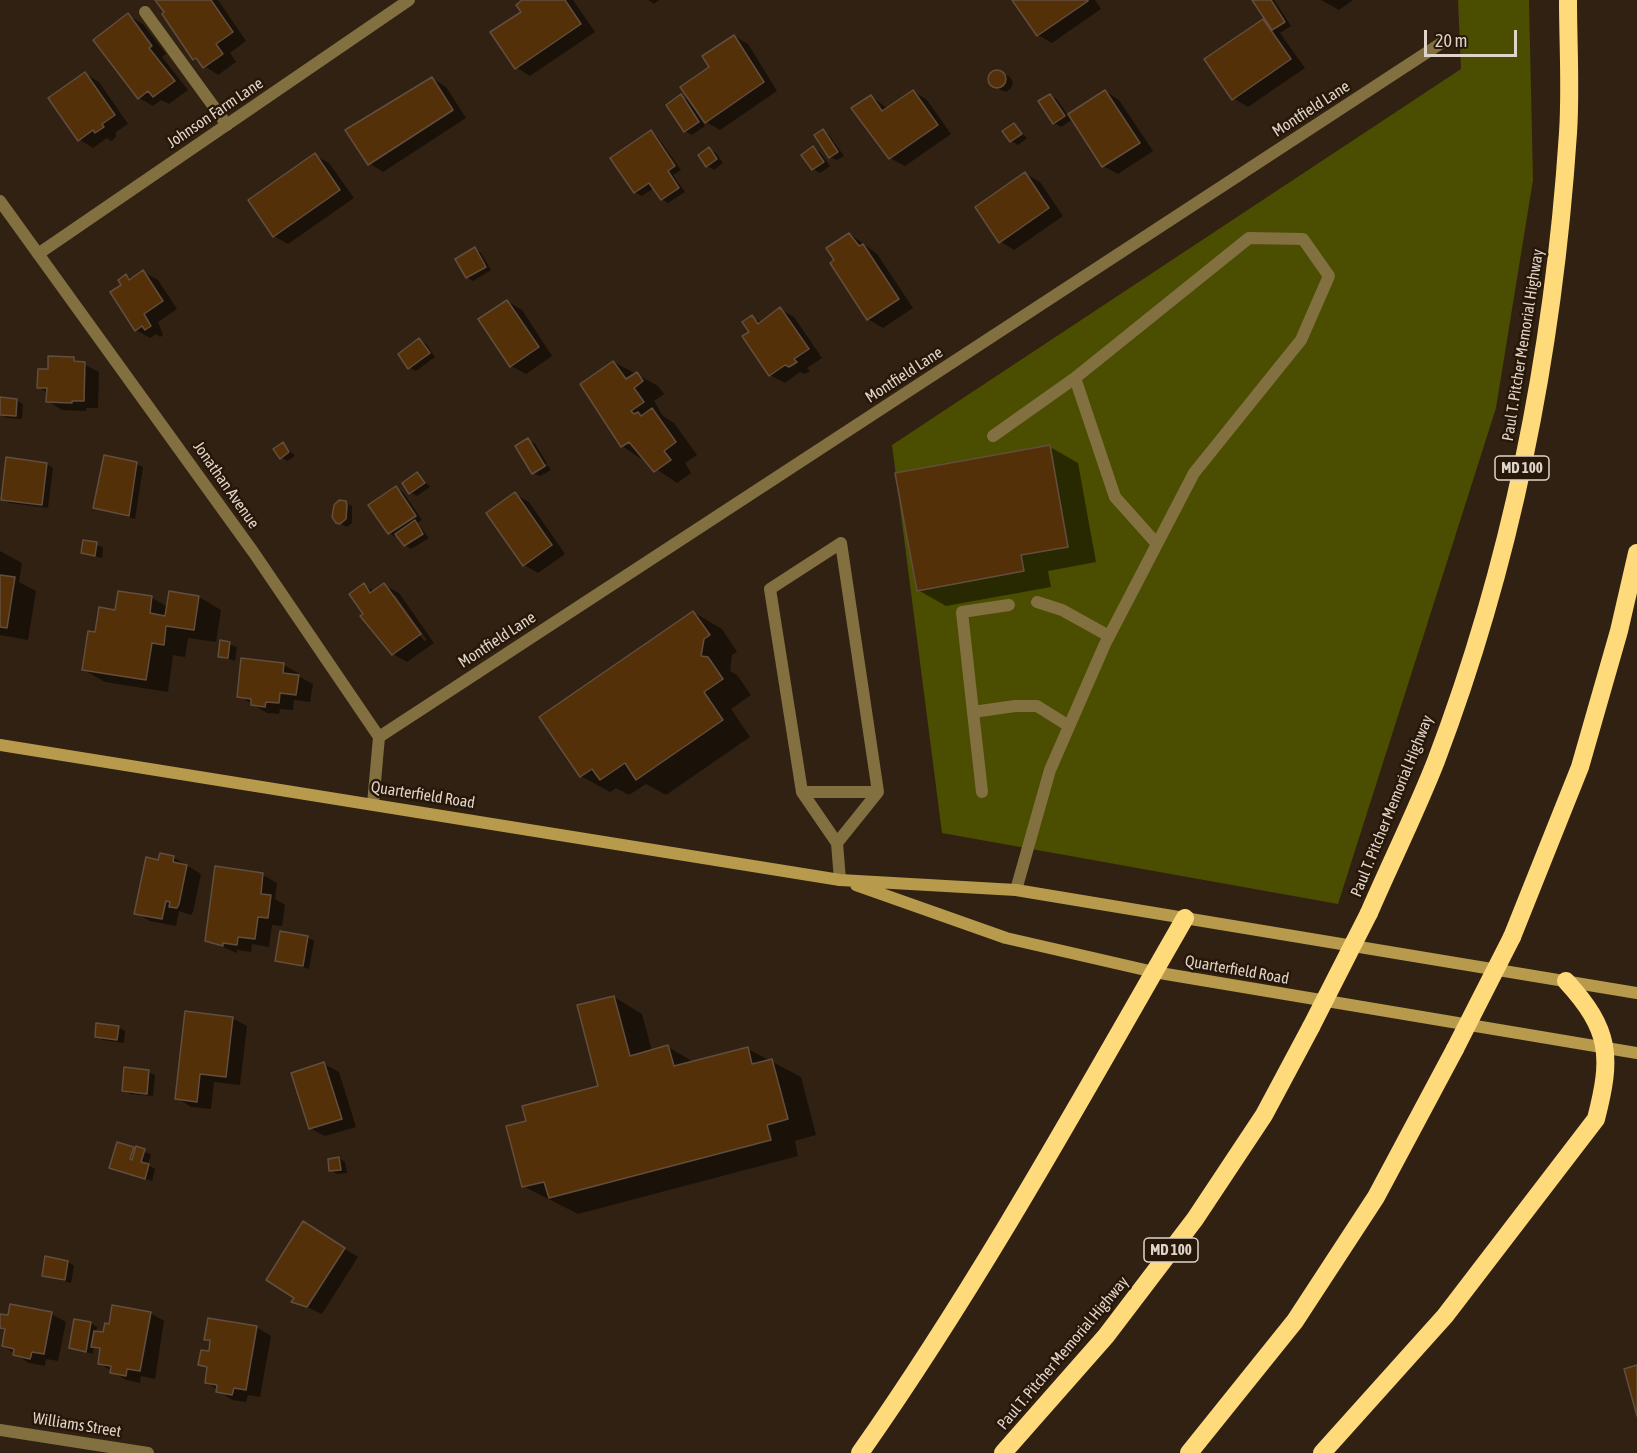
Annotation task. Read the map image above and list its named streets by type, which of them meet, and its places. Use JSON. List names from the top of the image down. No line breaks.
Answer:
{"streets":{"highway":["Paul T. Pitcher Memorial Highway","MD 100"],"main road":["Quarterfield Road"],"street":["Montfield Lane","Johnson Farm Lane","Jonathan Avenue","Williams Street"]},"crossings":[["Montfield Lane","Jonathan Avenue"],["Johnson Farm Lane","Jonathan Avenue"]],"scale_bar":"20 m"}
